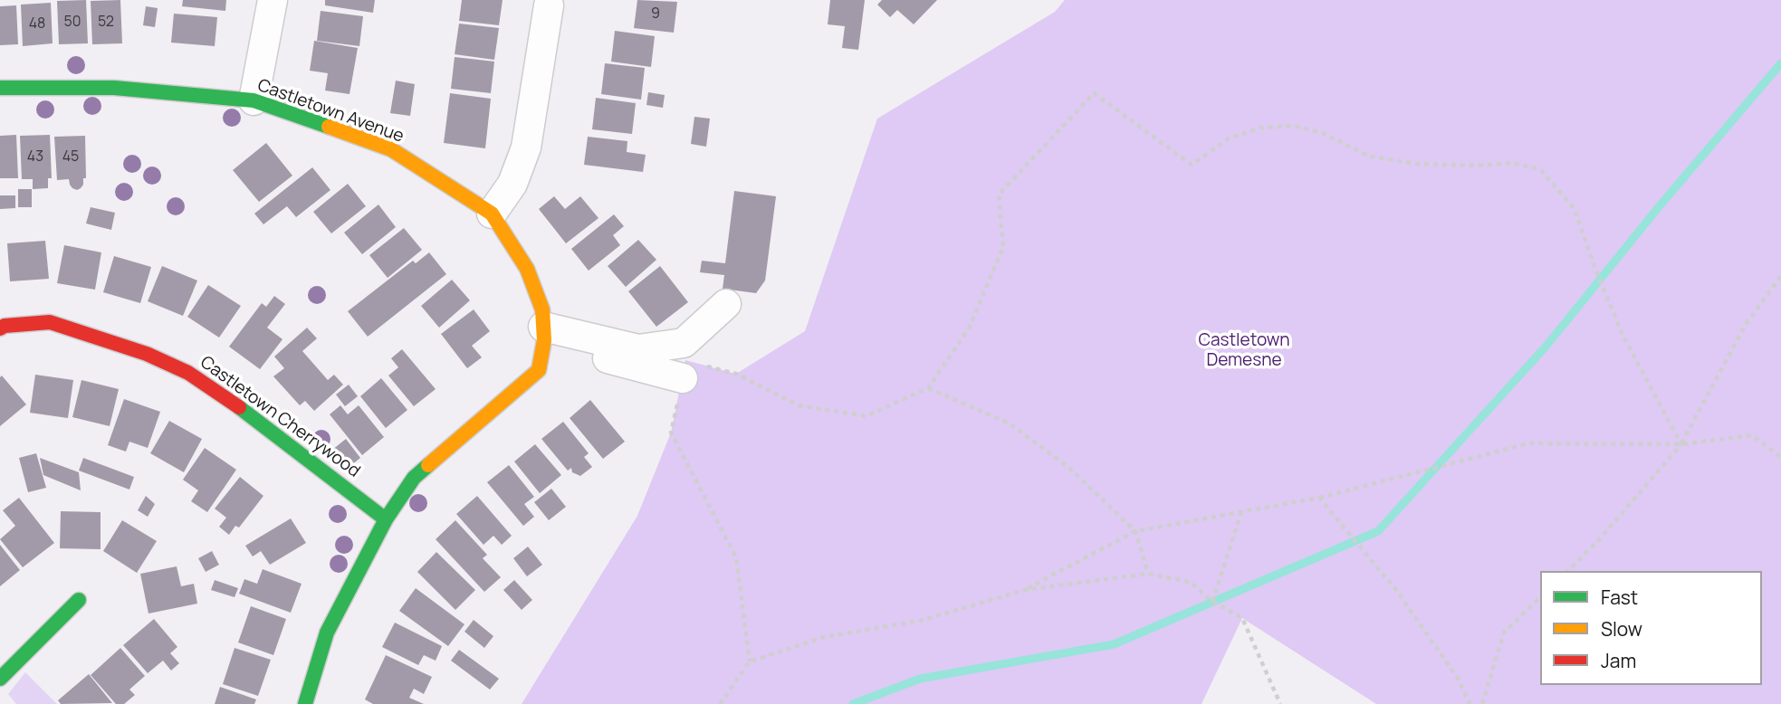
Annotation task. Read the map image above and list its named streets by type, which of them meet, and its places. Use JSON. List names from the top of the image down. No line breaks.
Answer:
{"streets":{"street":["Castletown Avenue","Castletown Cherrywood"]},"parks":["Castletown Demesne"],"house_numbers":["9","50","52","48","43","45"],"legend":["Fast","Slow","Jam"]}
